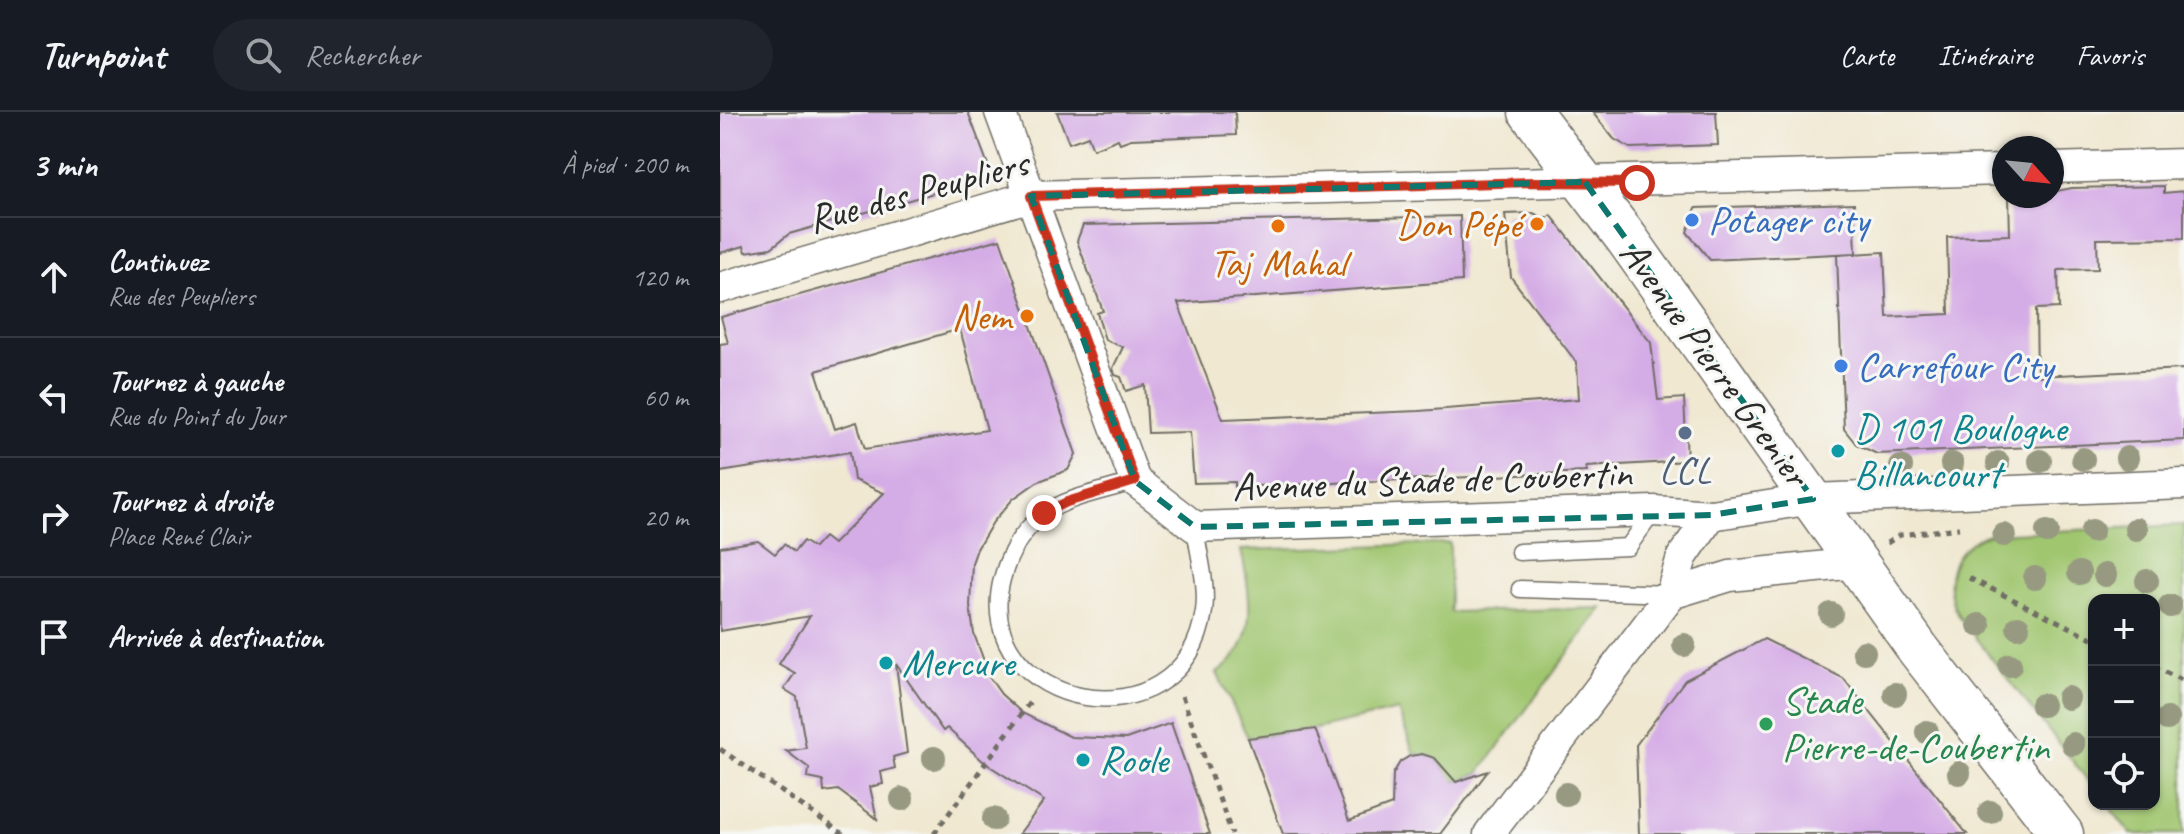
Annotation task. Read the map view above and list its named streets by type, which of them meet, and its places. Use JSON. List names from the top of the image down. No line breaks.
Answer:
{"streets":{"main road":["Avenue Pierre Grenier"],"street":["Rue des Peupliers","Avenue du Stade de Coubertin"]},"crossings":[["Rue des Peupliers","Avenue Pierre Grenier"],["Avenue Pierre Grenier","Avenue du Stade de Coubertin"]],"places":["Potager city","Don Pépé","Taj Mahal","Nem","Carrefour City","LCL","D 101 Boulogne Billancourt","Mercure","Stade Pierre-de-Coubertin","Roole"],"north":"bottom right","page":{"header":"Turnpoint","search":"Rechercher","nav":["Carte","Itinéraire","Favoris"],"heading":["3 min","À pied · 200 m"],"list":[["Continuez","Rue des Peupliers","120 m"],["Tournez à gauche","Rue du Point du Jour","60 m"],["Tournez à droite","Place René Clair","20 m"],"Arrivée à destination"],"map_buttons":["+","−"]}}
